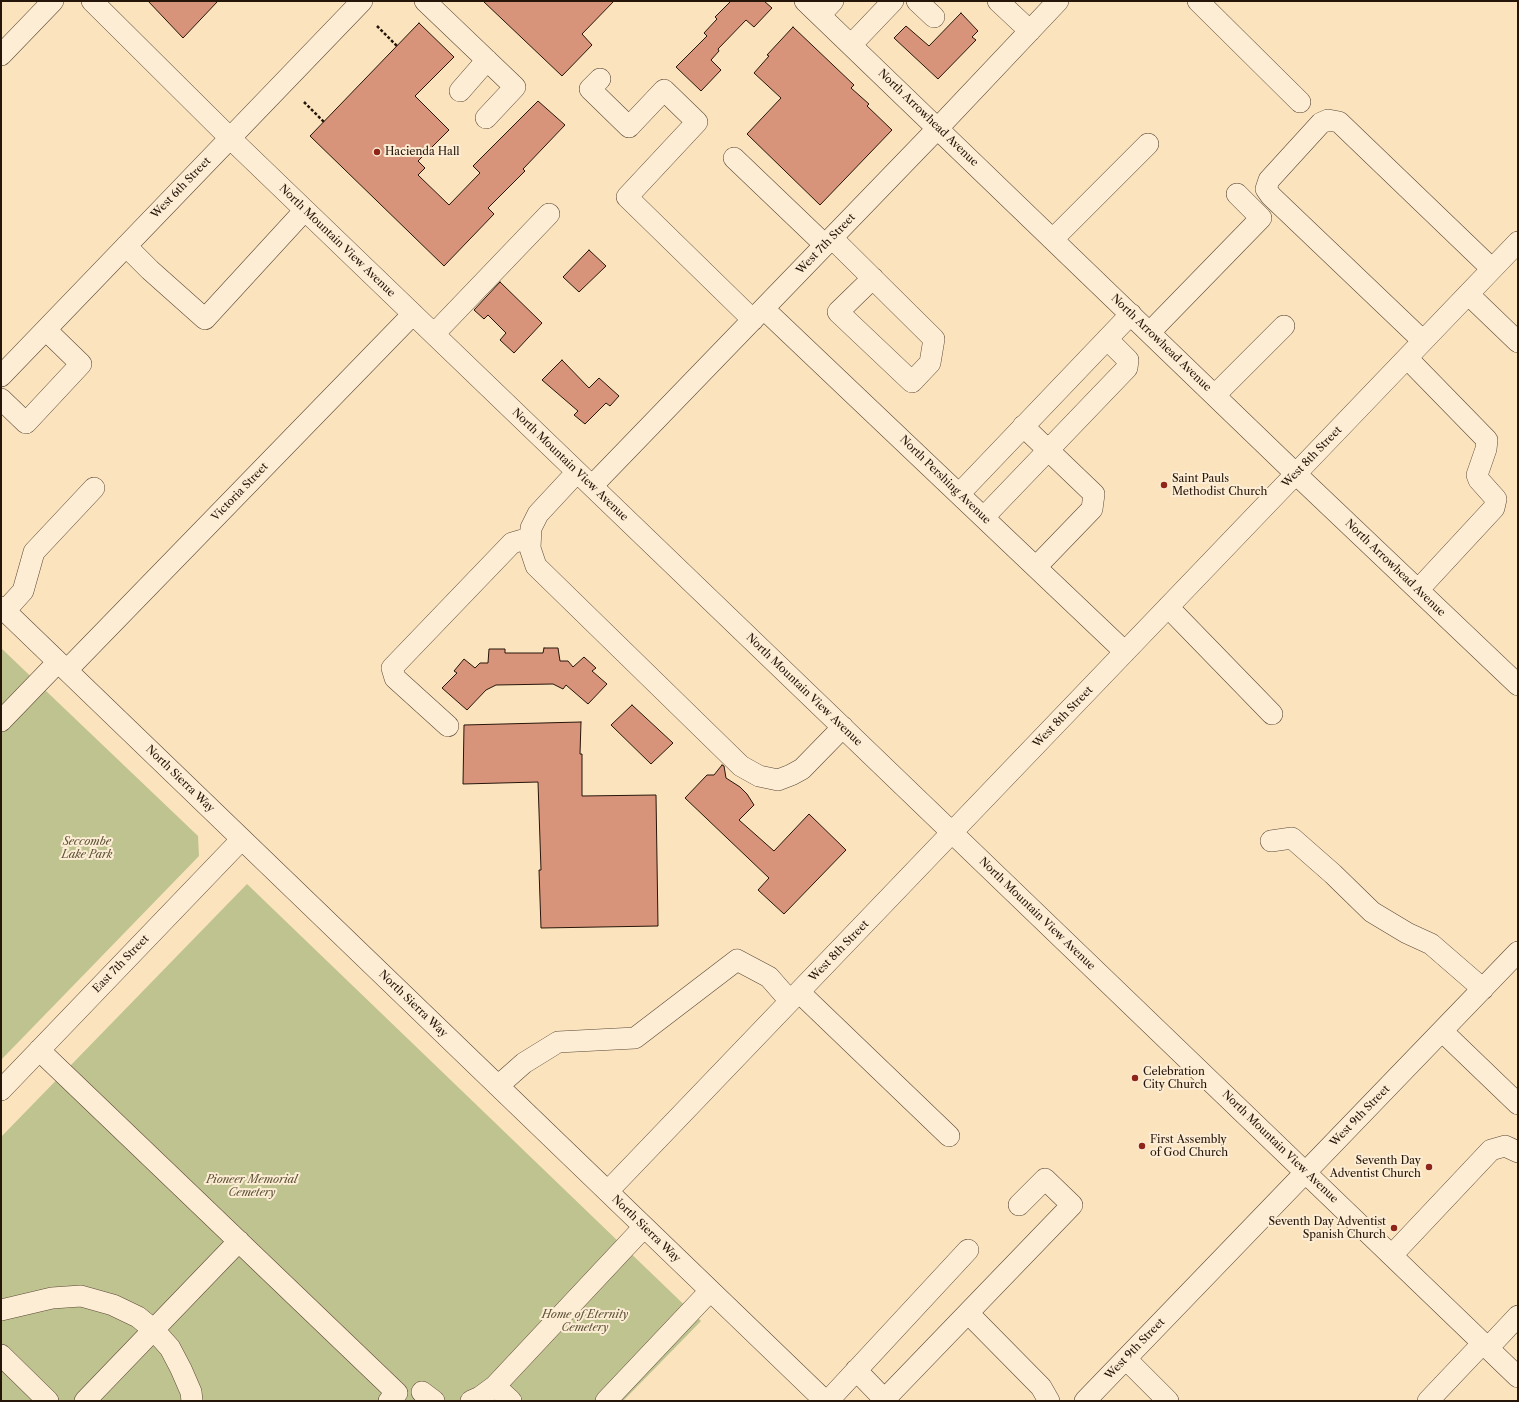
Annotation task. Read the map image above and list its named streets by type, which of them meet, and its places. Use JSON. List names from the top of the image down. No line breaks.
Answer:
{"streets":{"street":["North Arrowhead Avenue","West 6th Street","North Mountain View Avenue","West 7th Street","West 8th Street","North Pershing Avenue","Victoria Street","North Sierra Way","East 7th Street","West 9th Street"]},"crossings":[["North Arrowhead Avenue","West 7th Street"],["North Arrowhead Avenue","West 8th Street"],["West 6th Street","North Mountain View Avenue"],["North Mountain View Avenue","West 7th Street"],["North Mountain View Avenue","West 8th Street"],["North Mountain View Avenue","Victoria Street"],["North Mountain View Avenue","West 9th Street"],["West 7th Street","North Pershing Avenue"],["West 8th Street","North Pershing Avenue"],["West 8th Street","North Sierra Way"],["Victoria Street","North Sierra Way"],["North Sierra Way","East 7th Street"]],"parks":["Seccombe Lake Park","Pioneer Memorial Cemetery","Home of Eternity Cemetery"],"places":["Hacienda Hall","Saint Pauls Methodist Church","Celebration City Church","First Assembly of God Church","Seventh Day Adventist Church","Seventh Day Adventist Spanish Church"]}
